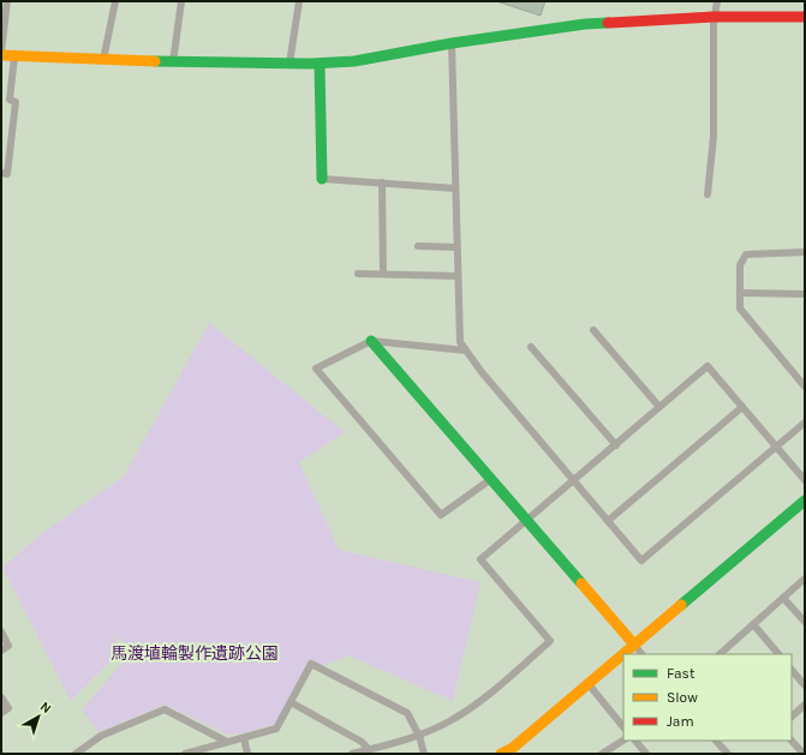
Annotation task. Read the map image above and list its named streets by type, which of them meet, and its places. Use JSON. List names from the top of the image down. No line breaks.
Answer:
{"parks":["馬渡埴輪製作遺跡公園"],"legend":["Fast","Slow","Jam"],"north":"top right"}
